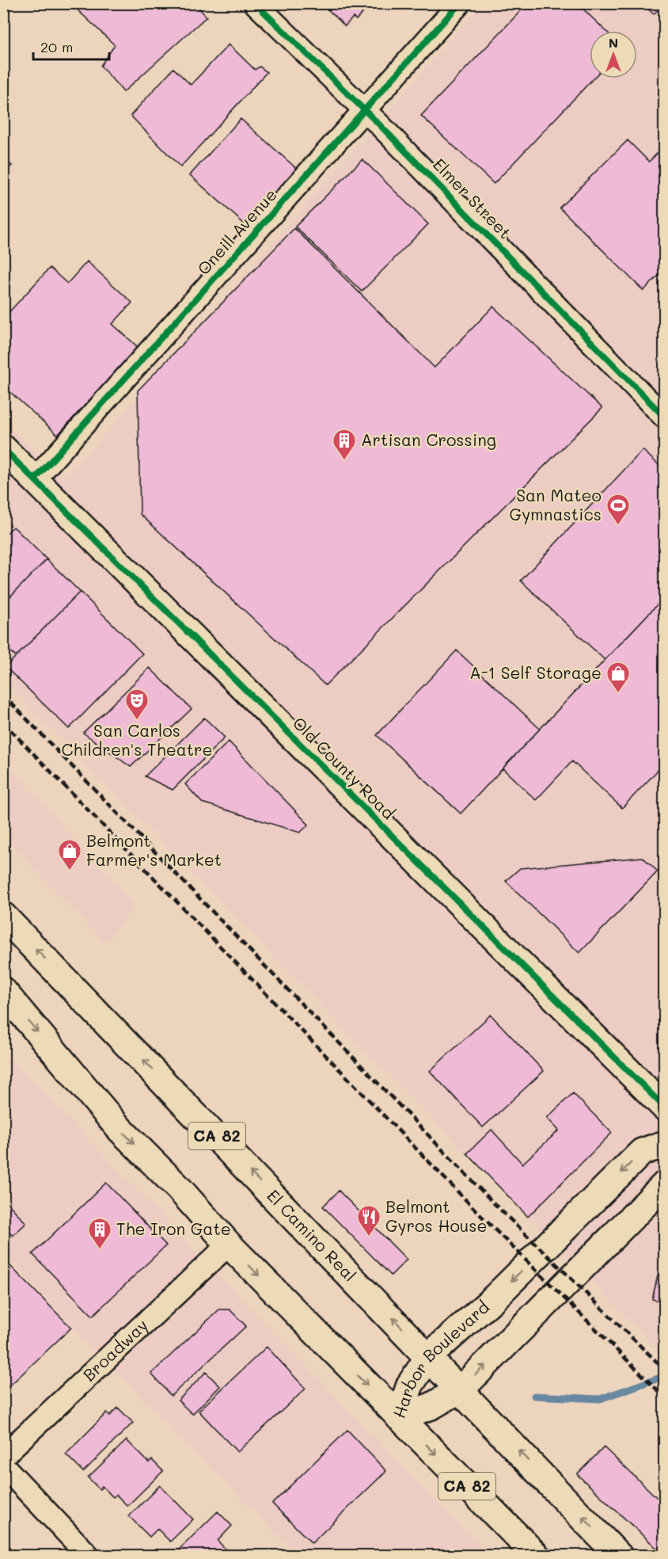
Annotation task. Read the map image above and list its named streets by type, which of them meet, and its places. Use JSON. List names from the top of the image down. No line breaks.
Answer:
{"streets":{"main road":["Old County Road","CA 82","El Camino Real","Harbor Boulevard"],"street":["Elmer Street","Oneill Avenue","Broadway"]},"crossings":[["Elmer Street","Oneill Avenue"],["Oneill Avenue","Old County Road"],["CA 82","Broadway"],["CA 82","Harbor Boulevard"],["El Camino Real","Harbor Boulevard"]],"places":{"building":["Artisan Crossing","The Iron Gate"],"sports":["San Mateo Gymnastics"],"shop":["A-1 Self Storage","Belmont Farmer's Market"],"theatre":["San Carlos Children's Theatre"],"restaurant":["Belmont Gyros House"]},"scale_bar":"20 m","north":"top"}
